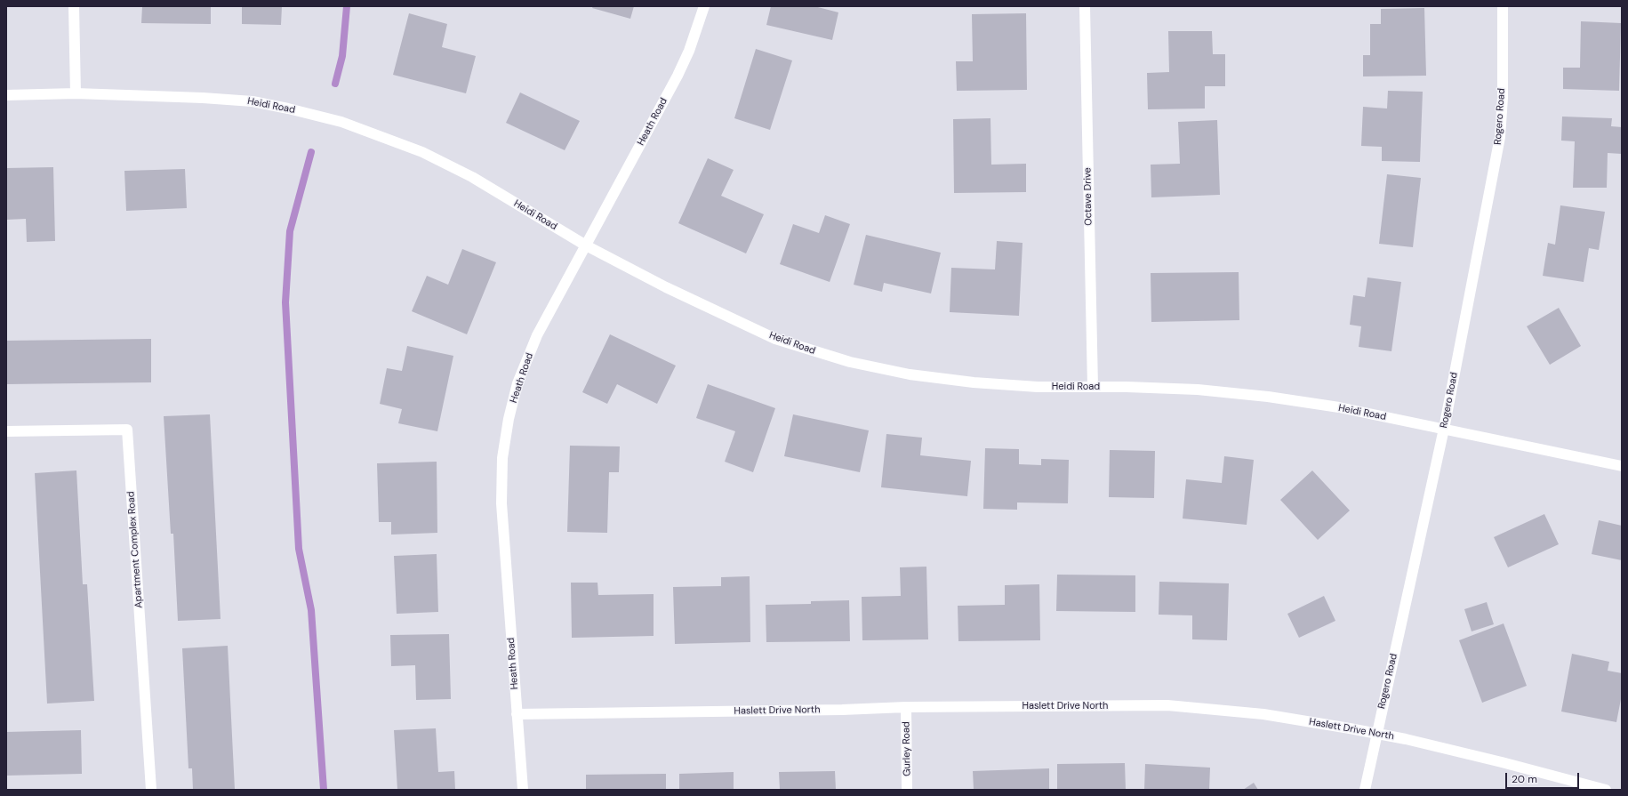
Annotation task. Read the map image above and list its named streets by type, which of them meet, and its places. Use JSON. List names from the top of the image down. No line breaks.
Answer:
{"streets":{"street":["Heidi Road","Rogero Road","Heath Road","Octave Drive","Apartment Complex Road","Haslett Drive North","Gurley Road"]},"crossings":[["Heidi Road","Rogero Road"],["Heidi Road","Heath Road"],["Heidi Road","Octave Drive"],["Rogero Road","Haslett Drive North"],["Heath Road","Haslett Drive North"],["Haslett Drive North","Gurley Road"]],"scale_bar":"20 m"}
